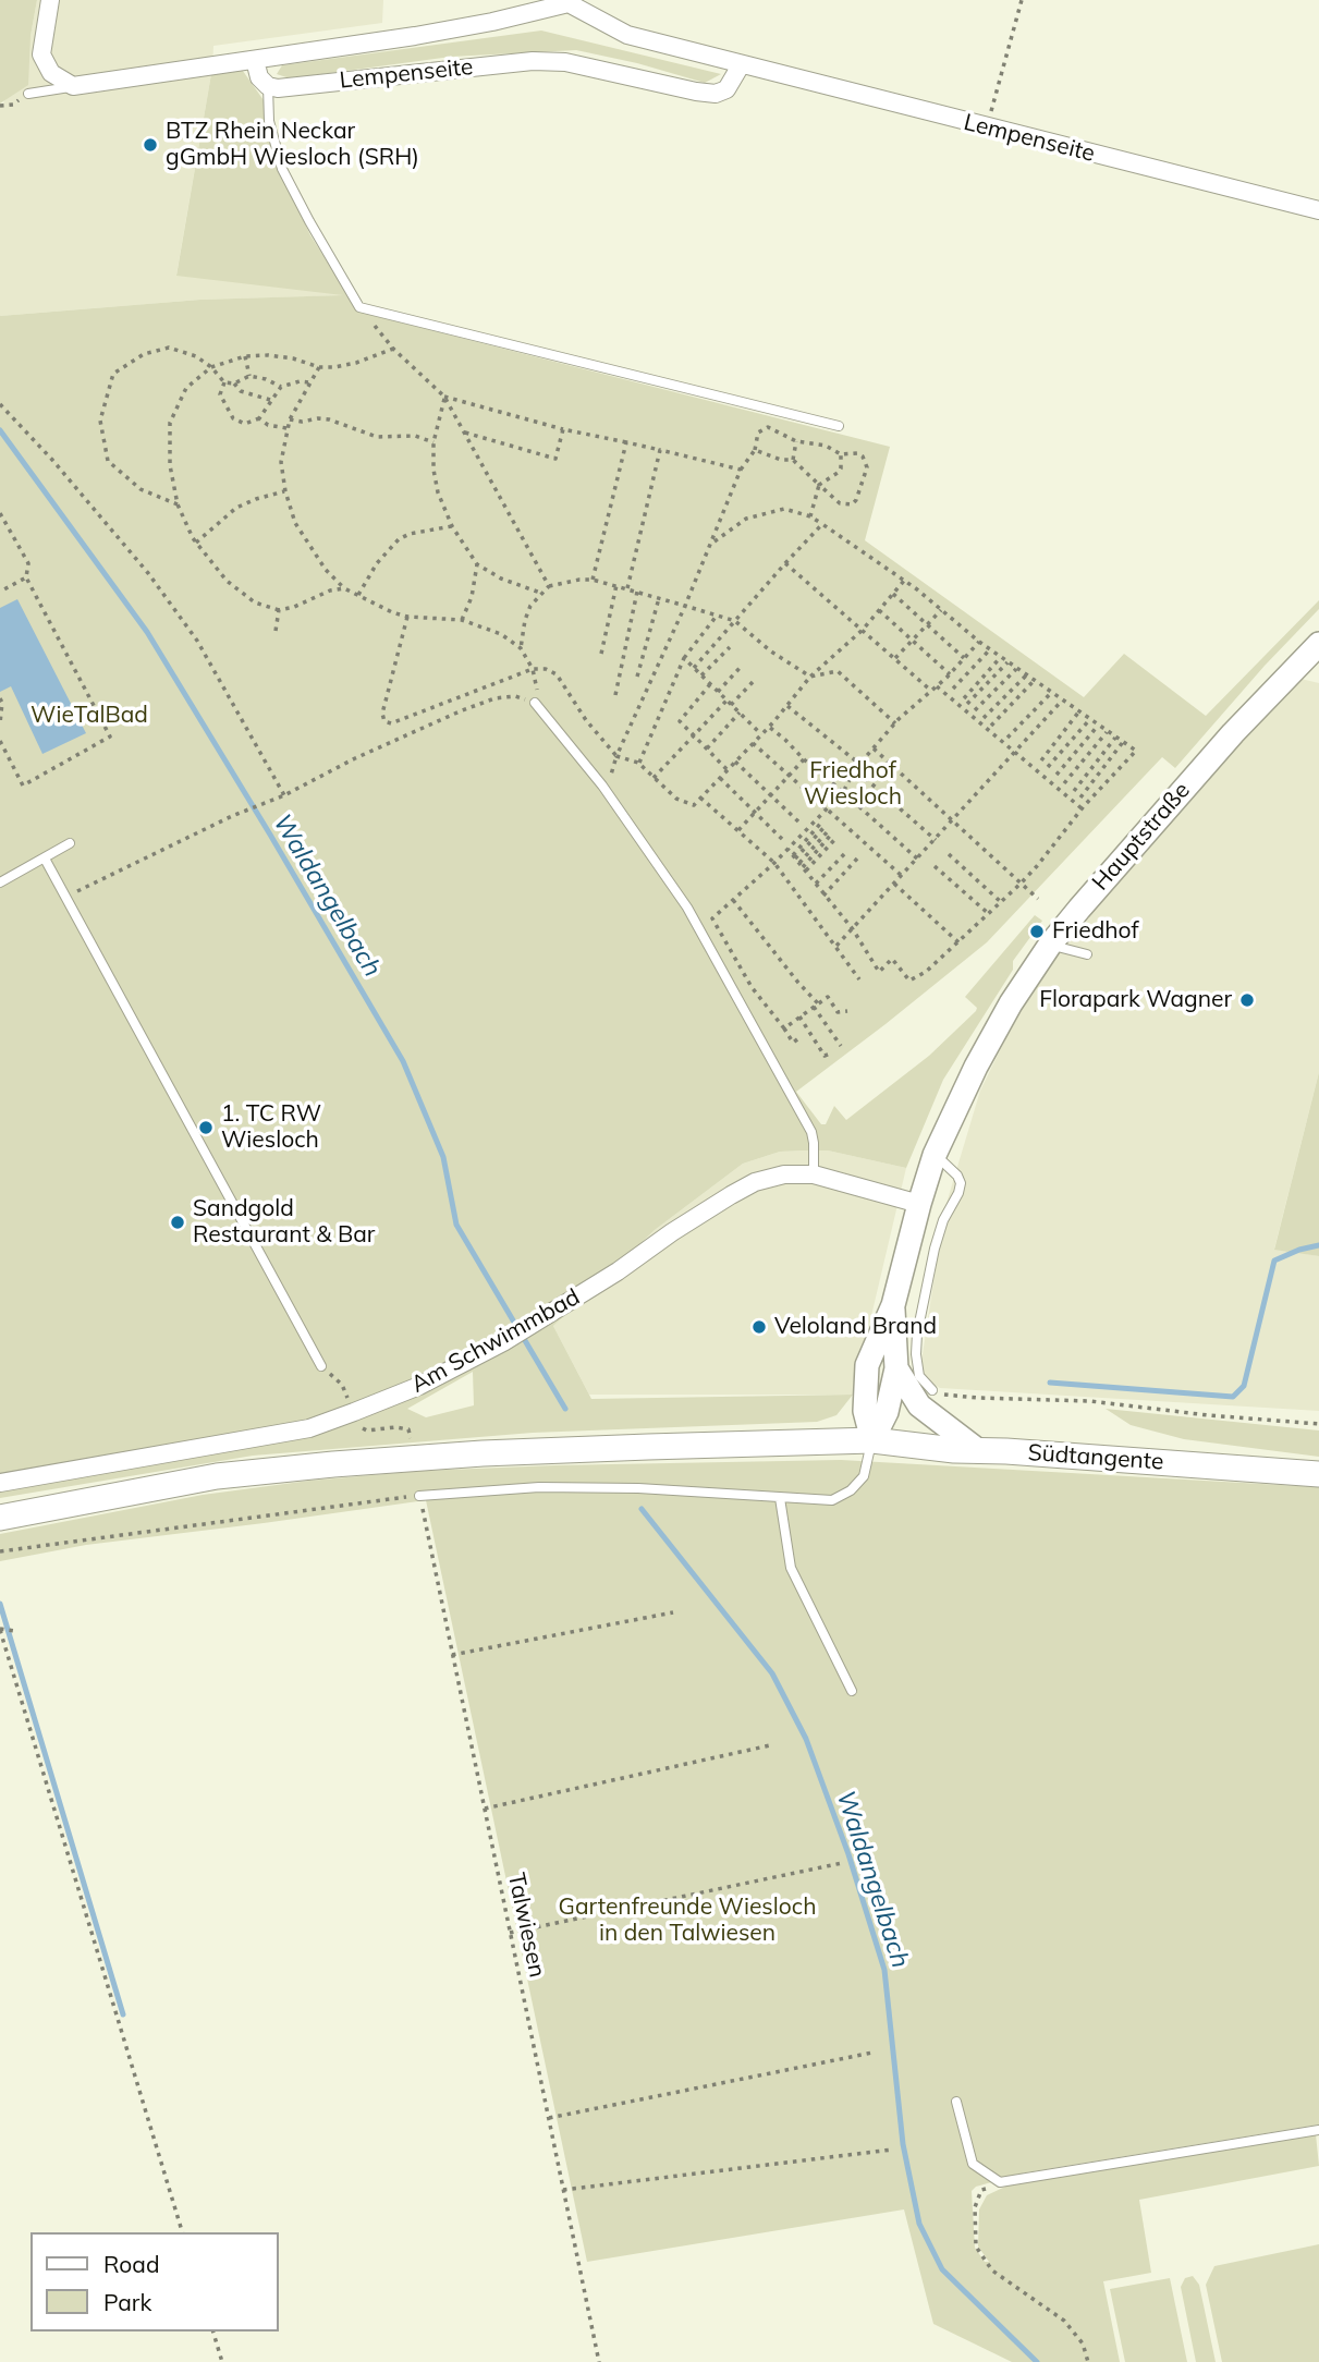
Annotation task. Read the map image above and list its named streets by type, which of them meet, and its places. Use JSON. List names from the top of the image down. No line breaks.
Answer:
{"streets":{"main road":["Südtangente"],"street":["Lempenseite","Hauptstraße","Am Schwimmbad"],"path":["Talwiesen"]},"crossings":[["Hauptstraße","Am Schwimmbad"],["Hauptstraße","Südtangente"]],"water":["Waldangelbach"],"parks":["WieTalBad","Friedhof Wiesloch","Gartenfreunde Wiesloch in den Talwiesen"],"places":["BTZ Rhein Neckar gGmbH Wiesloch (SRH)","Friedhof","Florapark Wagner","1. TC RW Wiesloch","Sandgold Restaurant & Bar","Veloland Brand"],"legend":["Road","Park"]}
